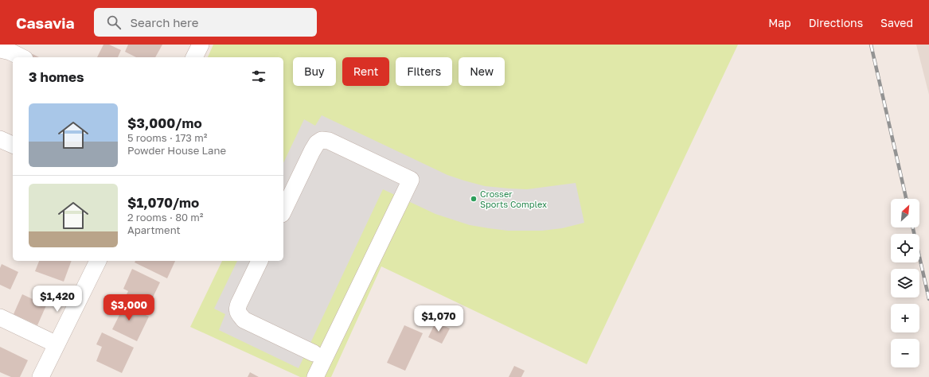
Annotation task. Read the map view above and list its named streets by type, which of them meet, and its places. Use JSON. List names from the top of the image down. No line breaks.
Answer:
{"places":["Crosser Sports Complex"],"north":"top right","page":{"header":"Casavia","search":"Search here","nav":["Map","Directions","Saved"],"chip":["Buy","Rent","Filters","New"],"heading":"3 homes","list":[{"name":"$3,000/mo","note":"5 rooms · 173 m² · Powder House Lane"},{"name":"$1,070/mo","note":"2 rooms · 80 m² · Apartment"}],"map_buttons":["+","−"],"price":["$1,420","$3,000","$1,070"]}}
